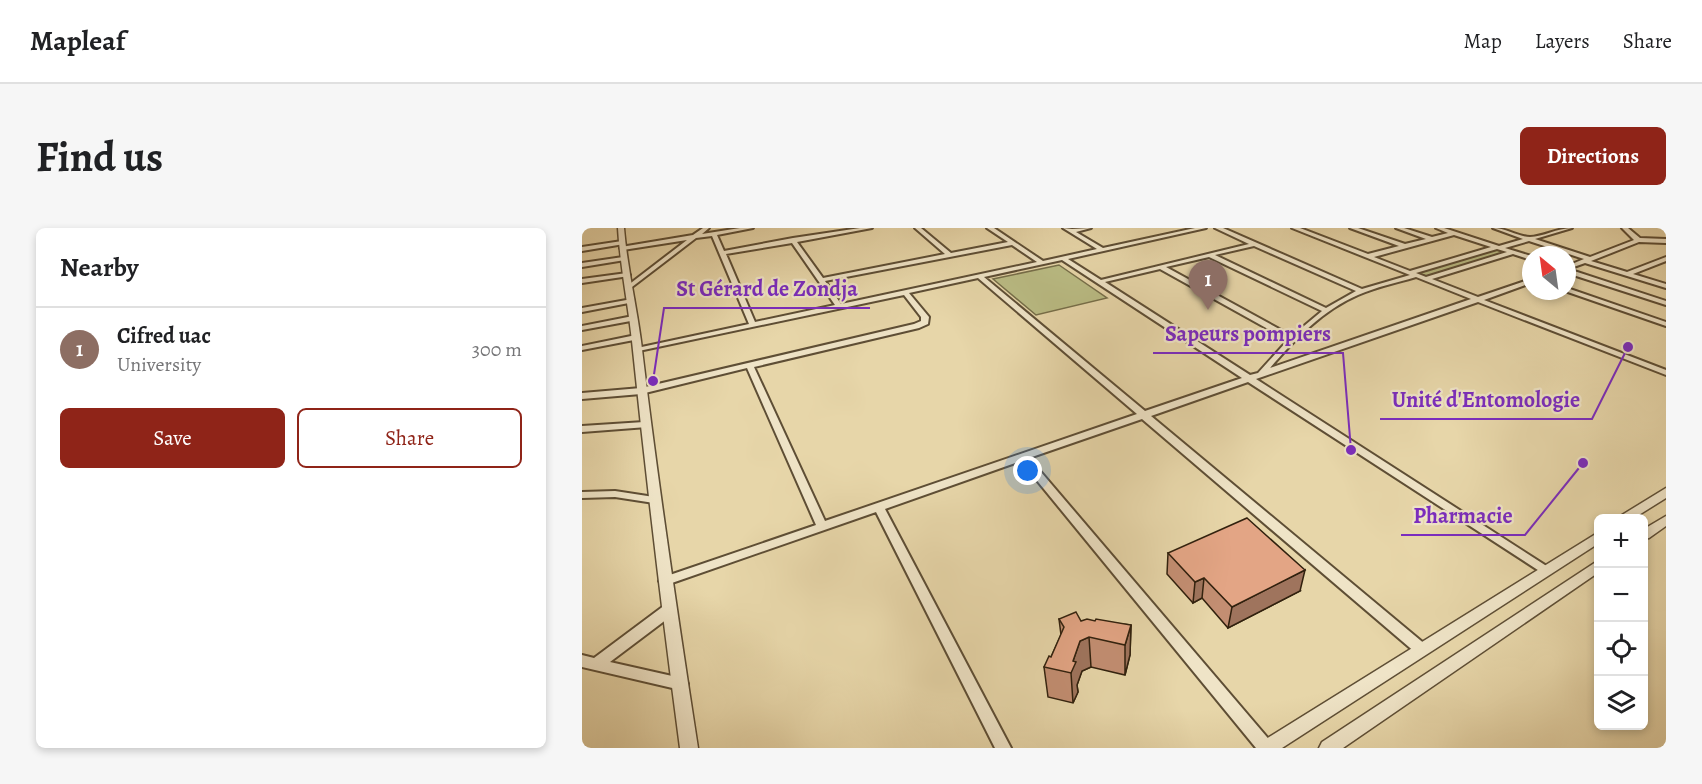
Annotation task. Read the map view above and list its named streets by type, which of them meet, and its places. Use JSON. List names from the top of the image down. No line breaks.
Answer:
{"places":["Unité d'Entomologie","St Gérard de Zondja","Sapeurs pompiers","Pharmacie"],"north":"top left","page":{"header":"Mapleaf","nav":["Map","Layers","Share"],"buttons":["Directions",["Save","Share"]],"title":"Find us","heading":"Nearby","pins":"1","list":[{"mark":"1","name":"Cifred uac","note":"University","value":"300 m"}],"map_buttons":["+","−"]}}
